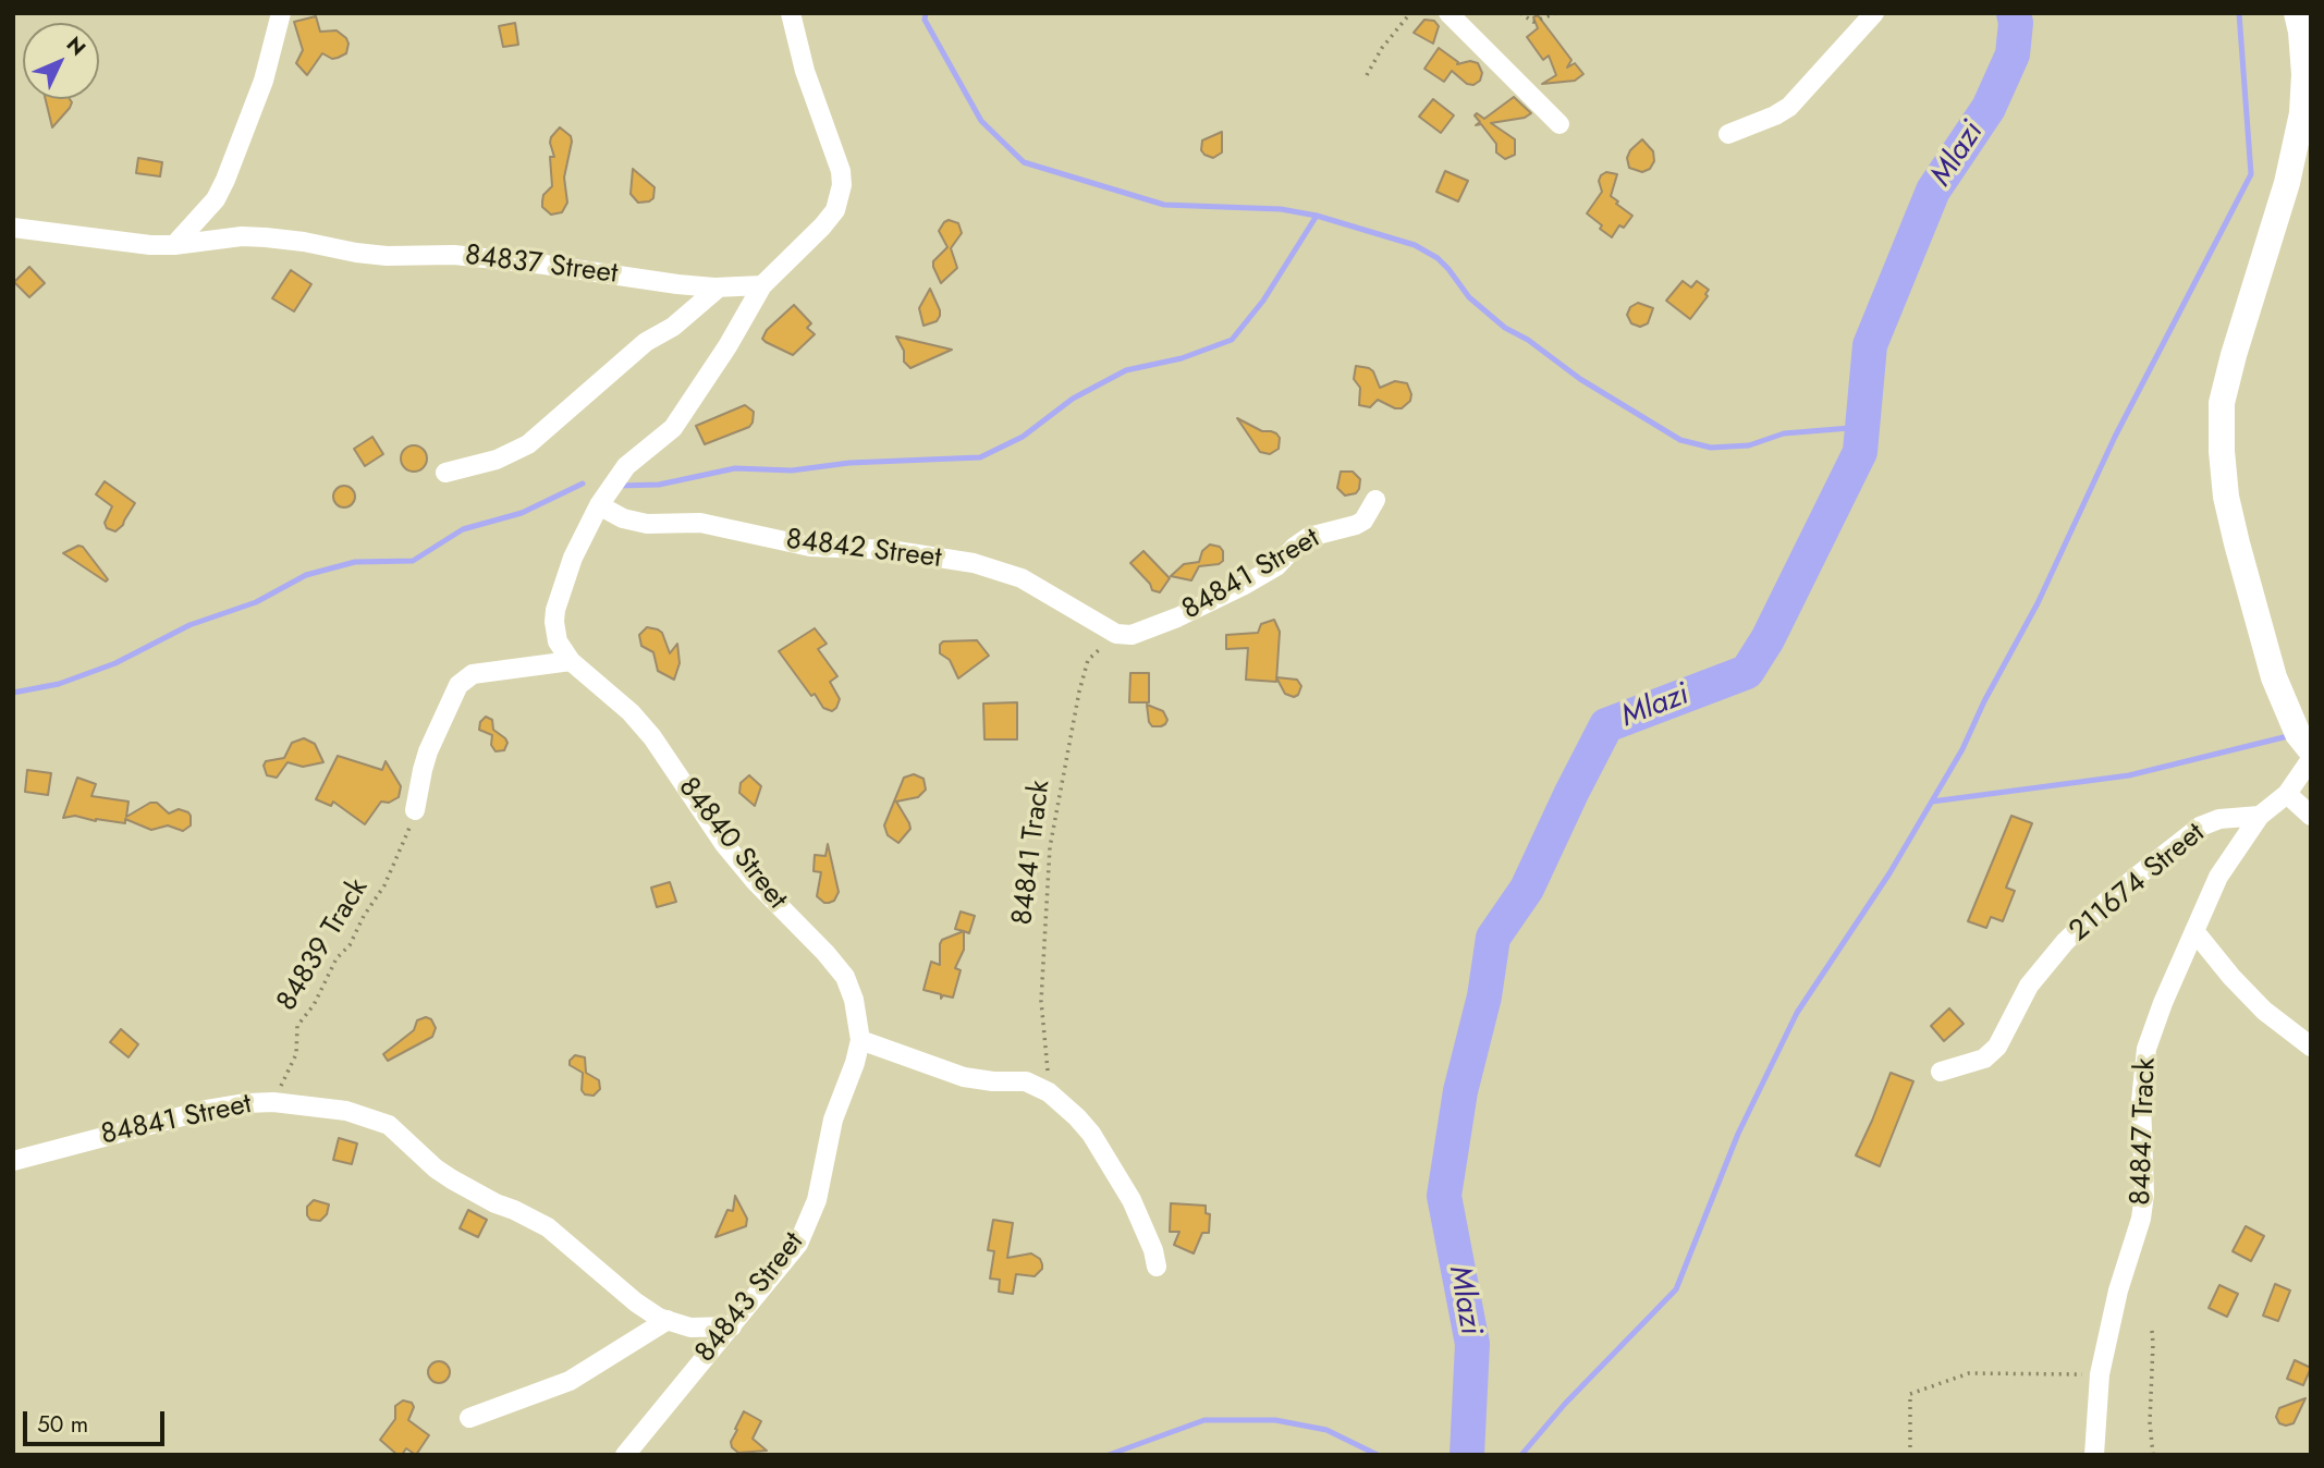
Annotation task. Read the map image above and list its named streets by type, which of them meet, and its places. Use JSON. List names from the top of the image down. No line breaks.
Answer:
{"streets":{"street":["84837 Street","84842 Street","84841 Street","84840 Street","211674 Street","84847 Track","84843 Street"],"path":["84841 Track","84839 Track"]},"crossings":[["84837 Street","84840 Street"],["84842 Street","84841 Street"],["84842 Street","84840 Street"],["84842 Street","84841 Track"],["84841 Street","84841 Track"],["84841 Street","84839 Track"],["84841 Street","84843 Street"],["84840 Street","84843 Street"],["211674 Street","84847 Track"]],"water":["Mlazi"],"scale_bar":"50 m","north":"top right"}
